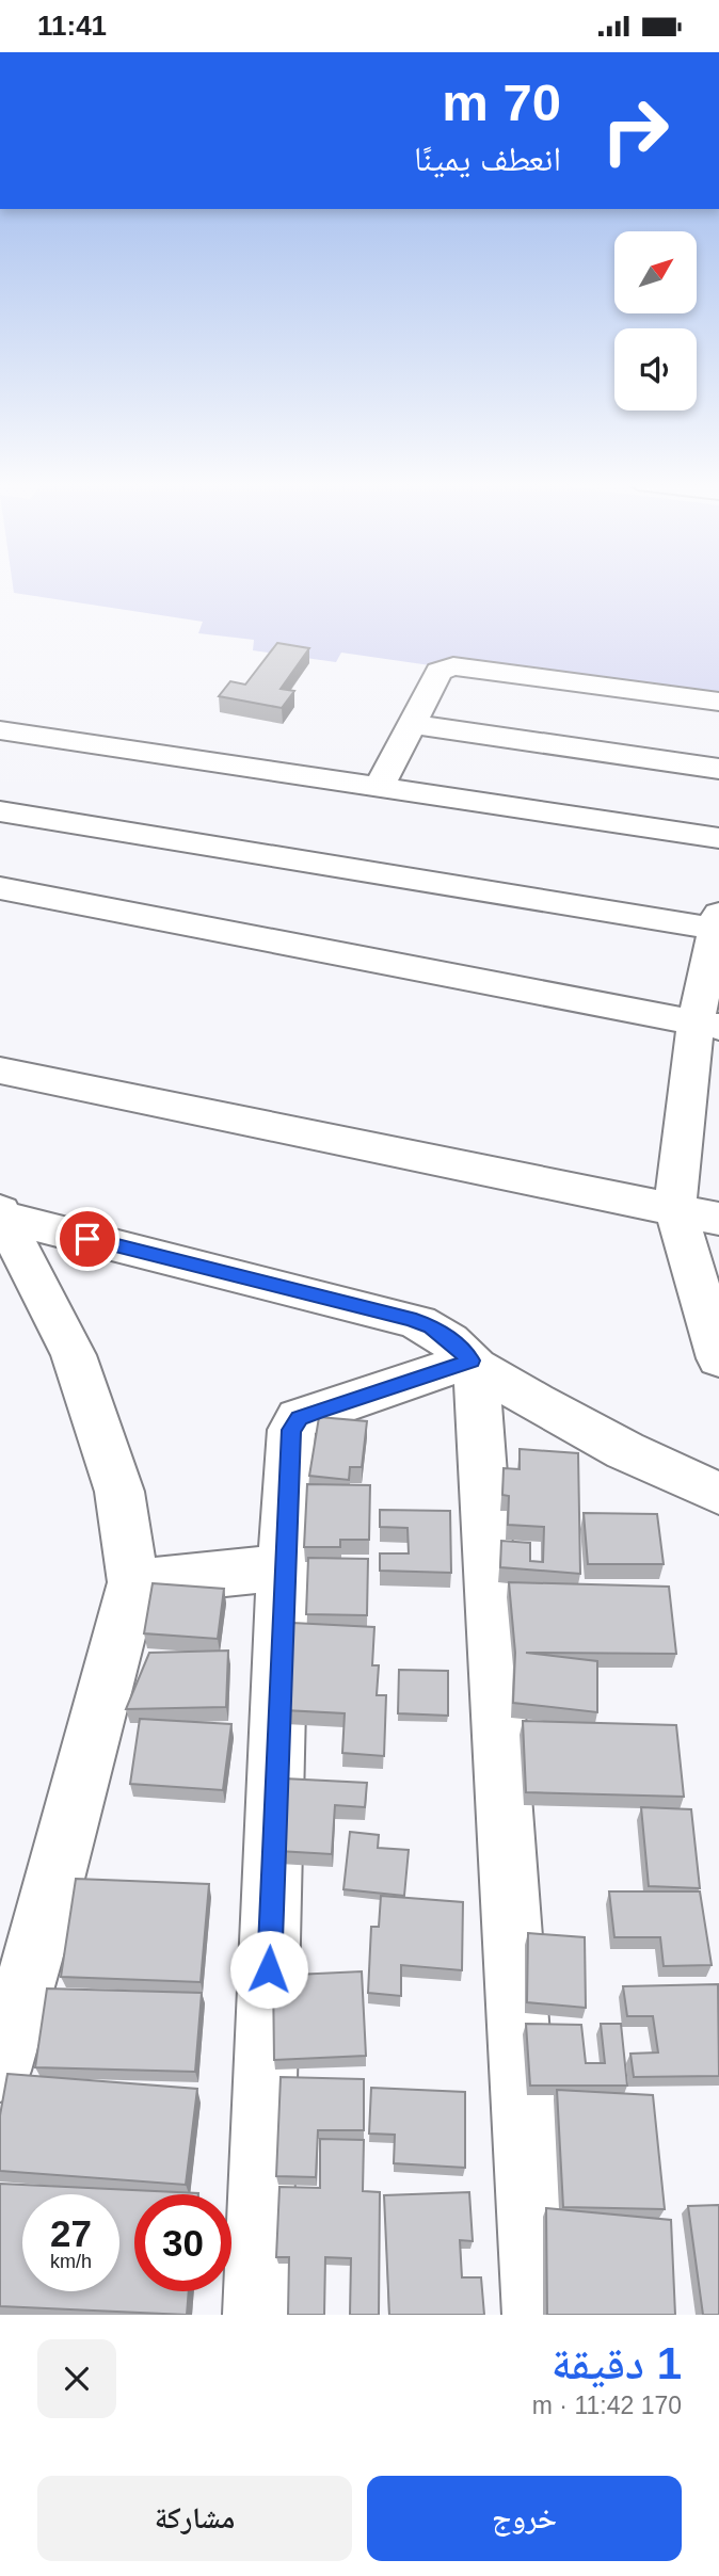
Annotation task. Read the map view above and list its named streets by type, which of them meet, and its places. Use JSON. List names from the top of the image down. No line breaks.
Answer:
{"north":"top right","page":{"status":"11:41","turn":["70 m","انعطف يمينًا"],"speed":"27 km/h","limit":"30","heading":["1 دقيقة","170 m · 11:42"],"buttons":["خروج","مشاركة"]}}
